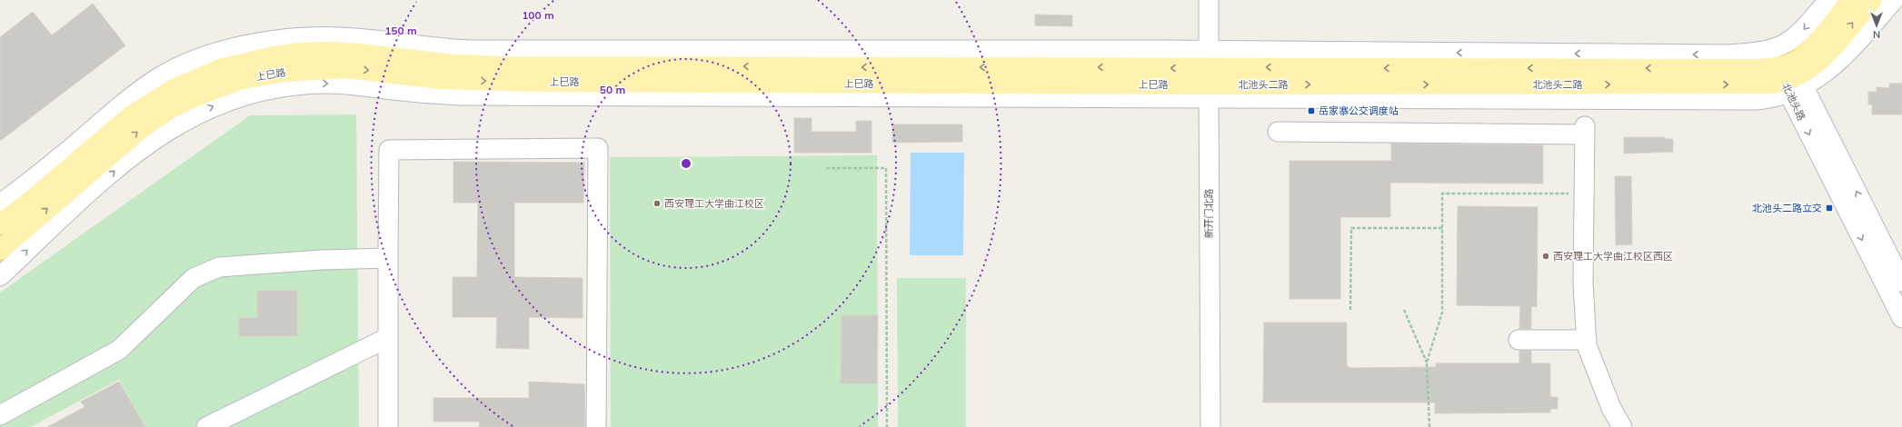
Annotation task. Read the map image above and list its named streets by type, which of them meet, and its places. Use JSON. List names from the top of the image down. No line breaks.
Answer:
{"streets":{"main road":["上巳路","北池头二路"],"street":["北池头路","新开门北路"]},"crossings":[["上巳路","北池头二路"],["上巳路","新开门北路"],["北池头二路","北池头路"],["北池头二路","新开门北路"]],"places":{"transit":["岳家寨公交调度站","北池头二路立交"],"other":["西安理工大学曲江校区","西安理工大学曲江校区西区"]},"north":"bottom","rings":["100 m","150 m","50 m"]}
